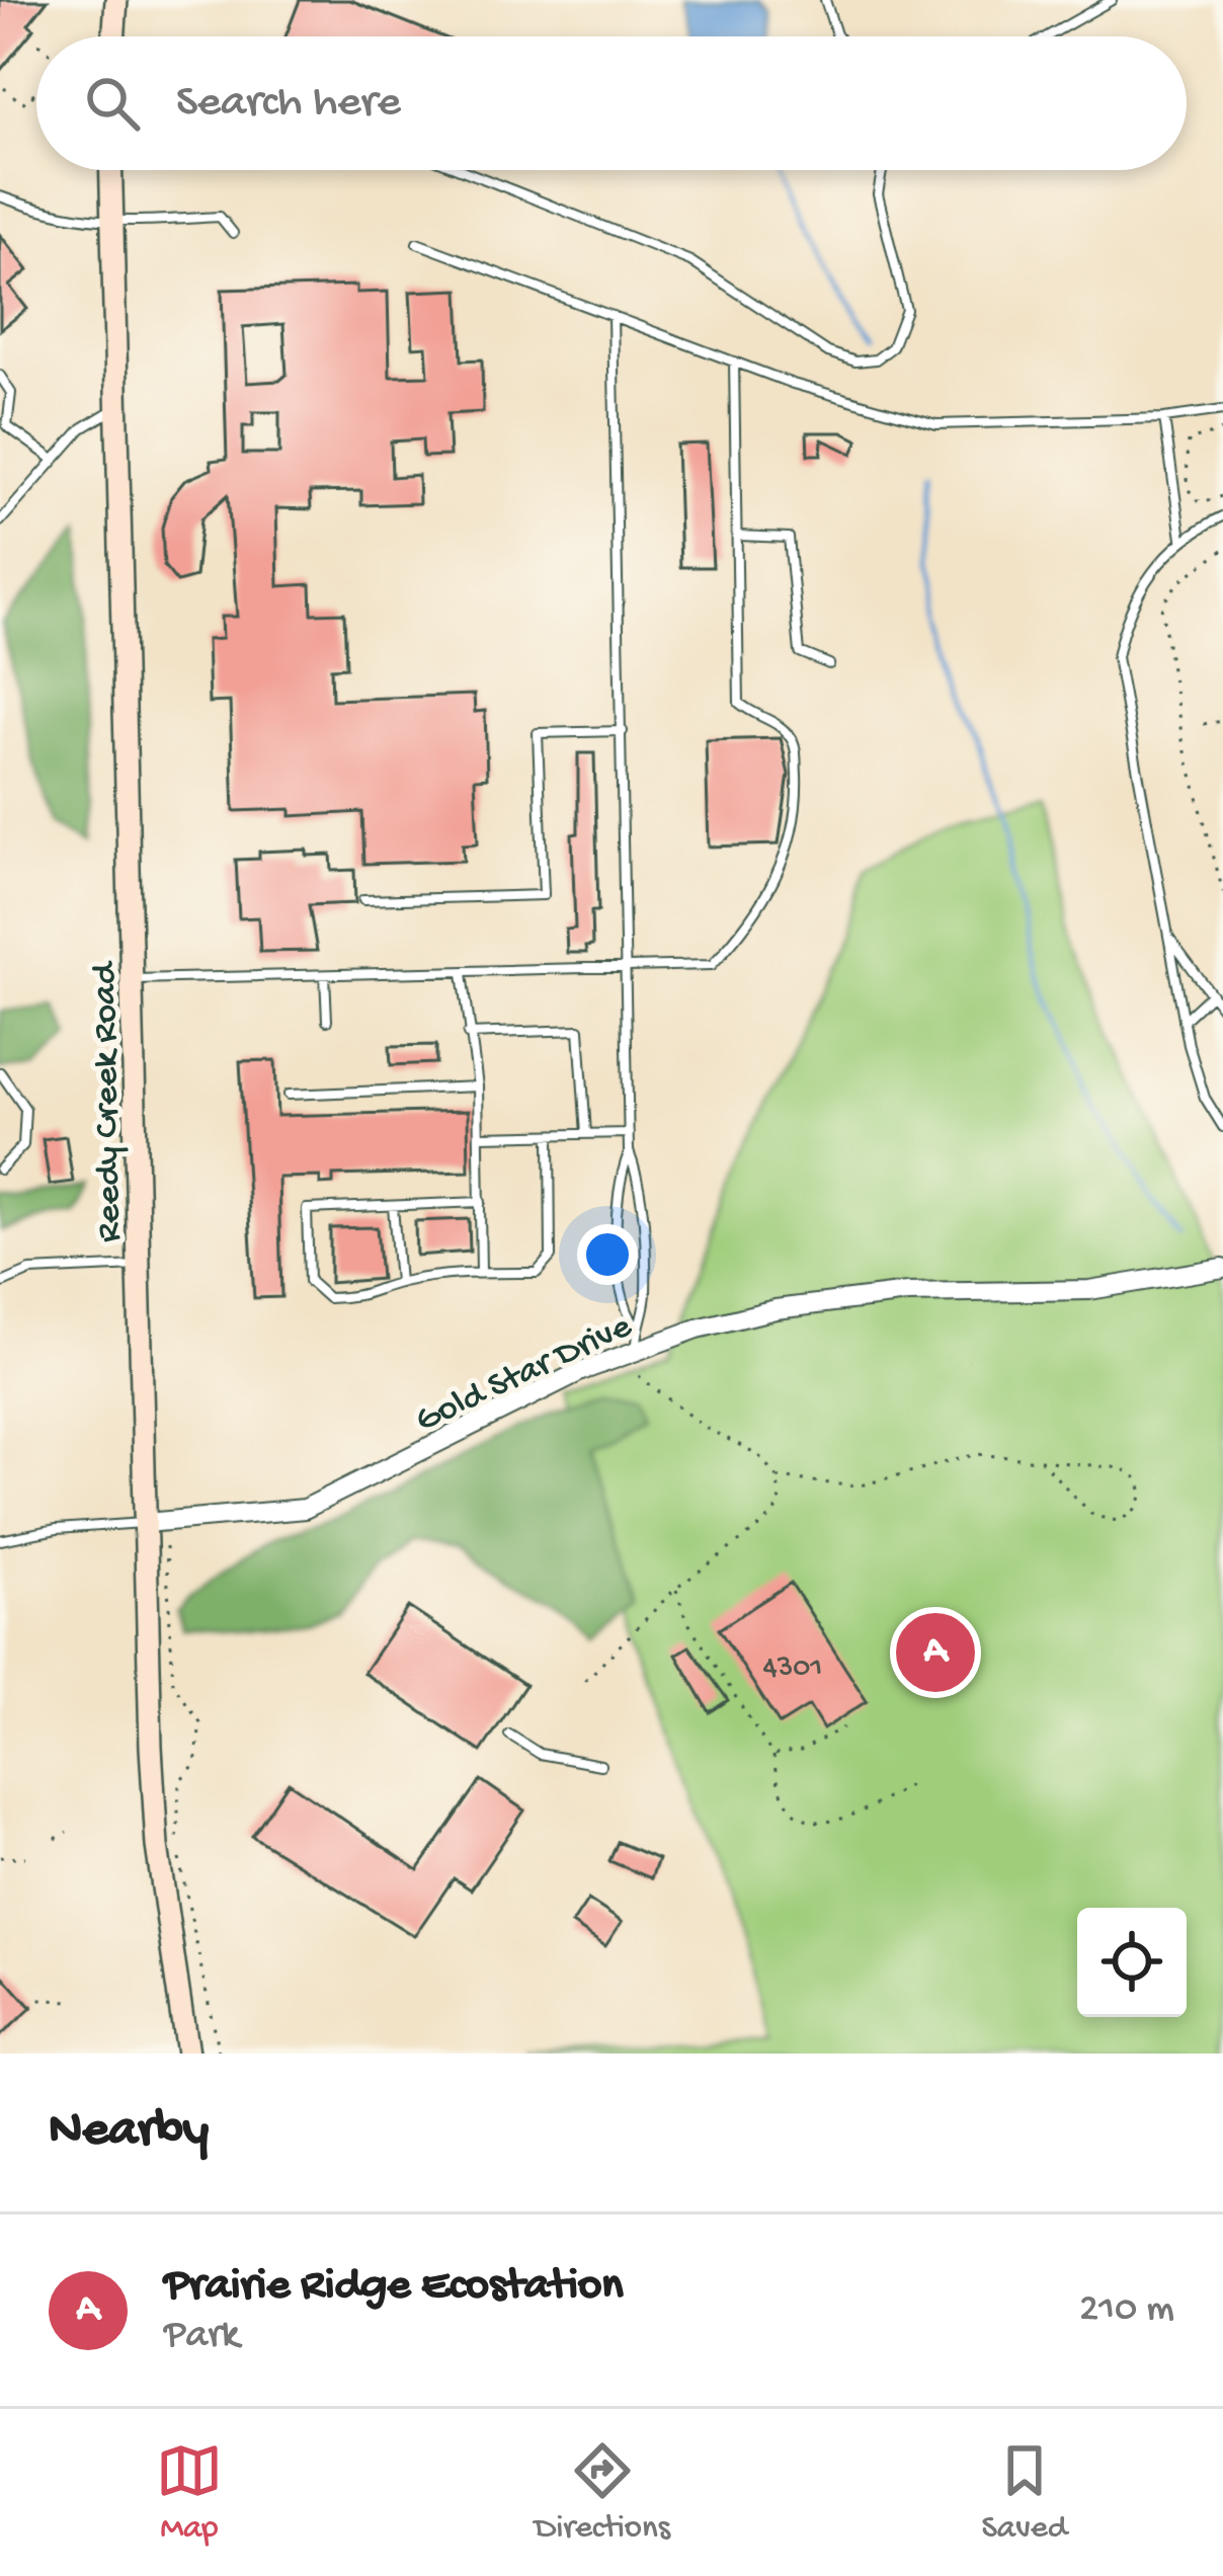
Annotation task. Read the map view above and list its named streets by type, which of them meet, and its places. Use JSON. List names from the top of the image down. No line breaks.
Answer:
{"streets":{"main road":["Reedy Creek Road"],"street":["Gold Star Drive"]},"crossings":[["Reedy Creek Road","Gold Star Drive"]],"house_numbers":["4301"],"page":{"search":"Search here","pins":"A","heading":"Nearby","list":[{"mark":"A","name":"Prairie Ridge Ecostation","note":"Park","value":"210 m"}],"nav":["Map","Directions","Saved"]}}
